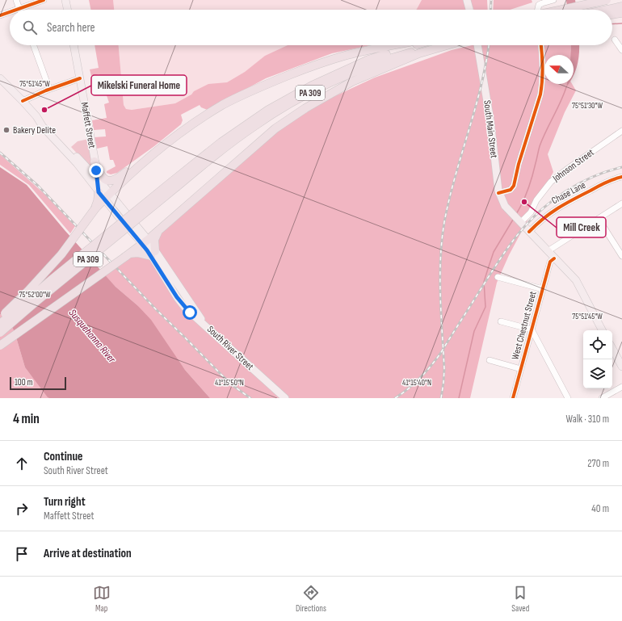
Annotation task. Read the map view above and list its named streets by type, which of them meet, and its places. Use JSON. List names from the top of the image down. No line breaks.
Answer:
{"streets":{"highway":["PA 309"],"main road":["Maffett Street","South Main Street","South River Street"],"street":["Johnson Street","Chase Lane","West Chestnut Street"]},"crossings":[["Maffett Street","South River Street"],["South Main Street","Johnson Street"],["South Main Street","Chase Lane"],["South Main Street","West Chestnut Street"]],"water":["Susquehanna River"],"places":["Mikelski Funeral Home","Bakery Delite","Mill Creek"],"scale_bar":"100 m","north":"left","page":{"search":"Search here","scale":"100 m","heading":["4 min","Walk · 310 m"],"list":[["Continue","South River Street","270 m"],["Turn right","Maffett Street","40 m"],"Arrive at destination"],"nav":["Map","Directions","Saved"]},"coordinates":["75°51'45\"W","75°51'30\"W","75°52'00\"W","41°15'50\"N","41°15'40\"N"]}
